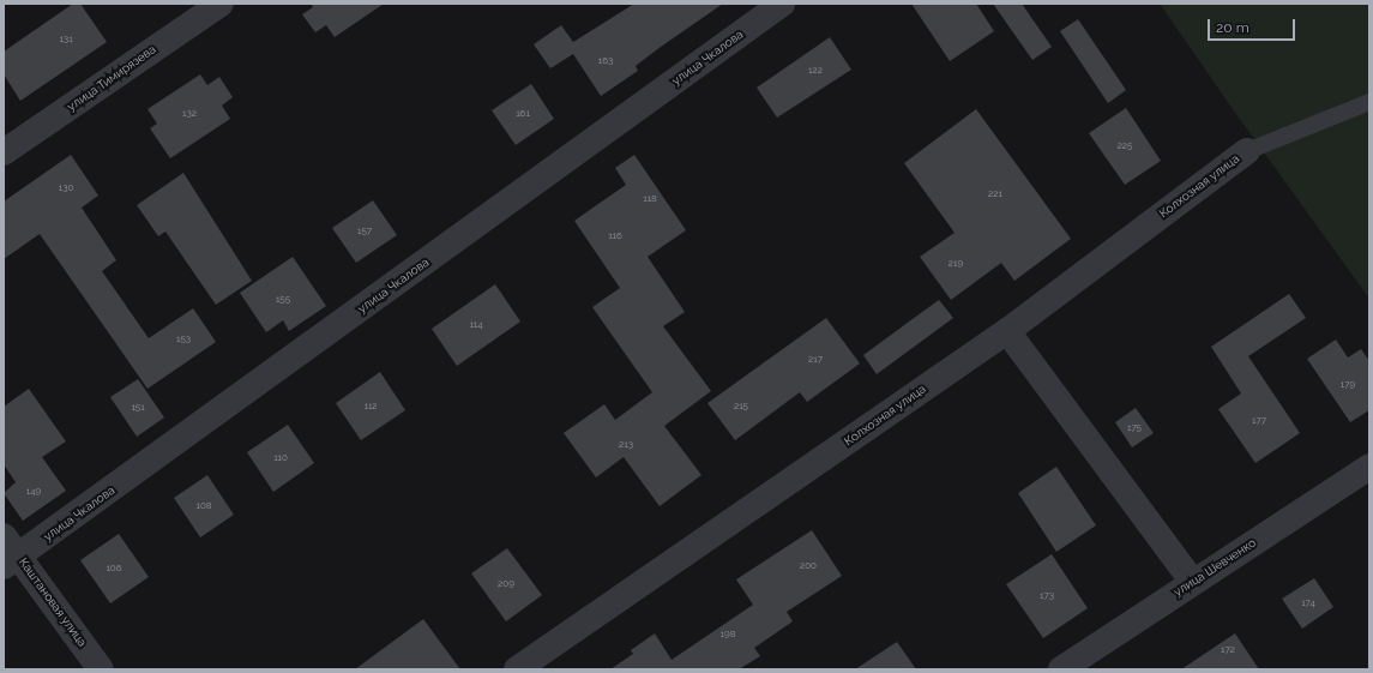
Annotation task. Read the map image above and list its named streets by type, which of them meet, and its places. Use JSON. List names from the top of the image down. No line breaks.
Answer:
{"streets":{"street":["улица Чкалова","улица Тимирязева","Колхозная улица","улица Шевченко","Каштановая улица"]},"crossings":[["улица Чкалова","Каштановая улица"]],"house_numbers":["131","163","122","132","161","225","130","221","118","157","116","219","155","114","153","217","179","112","215","151","177","175","213","110","149","108","200","106","209","173","174","198","172"],"scale_bar":"20 m"}
